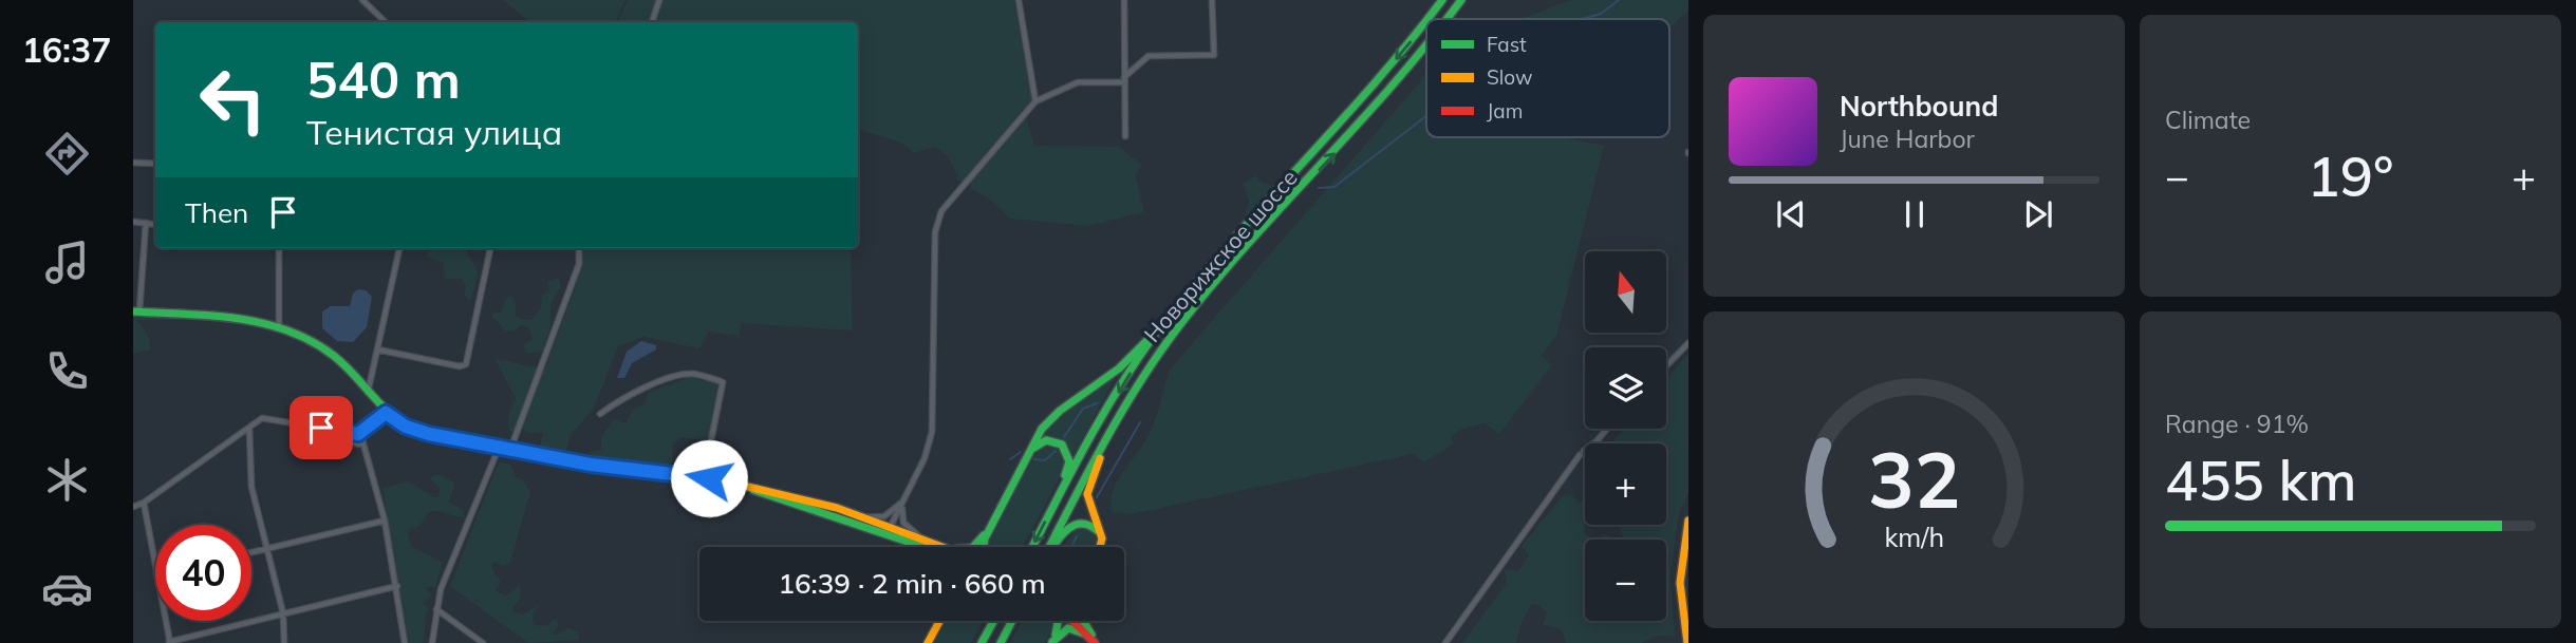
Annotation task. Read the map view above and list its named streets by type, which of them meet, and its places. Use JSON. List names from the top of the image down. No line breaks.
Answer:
{"streets":{"main road":["Новорижское шоссе"]},"legend":["Fast","Slow","Jam"],"north":"top","page":{"tabs":"16:37","tile":["Climate",["Range · 91%","455 km"]],"turn":["540 m","Тенистая улица"],"song":["Northbound","June Harbor"],"heat":["−","19°","+"],"then":"Then","map_buttons":["+","−"],"limit":"40","trip":"16:39 · 2 min · 660 m","gauge":["32","km/h"]}}
